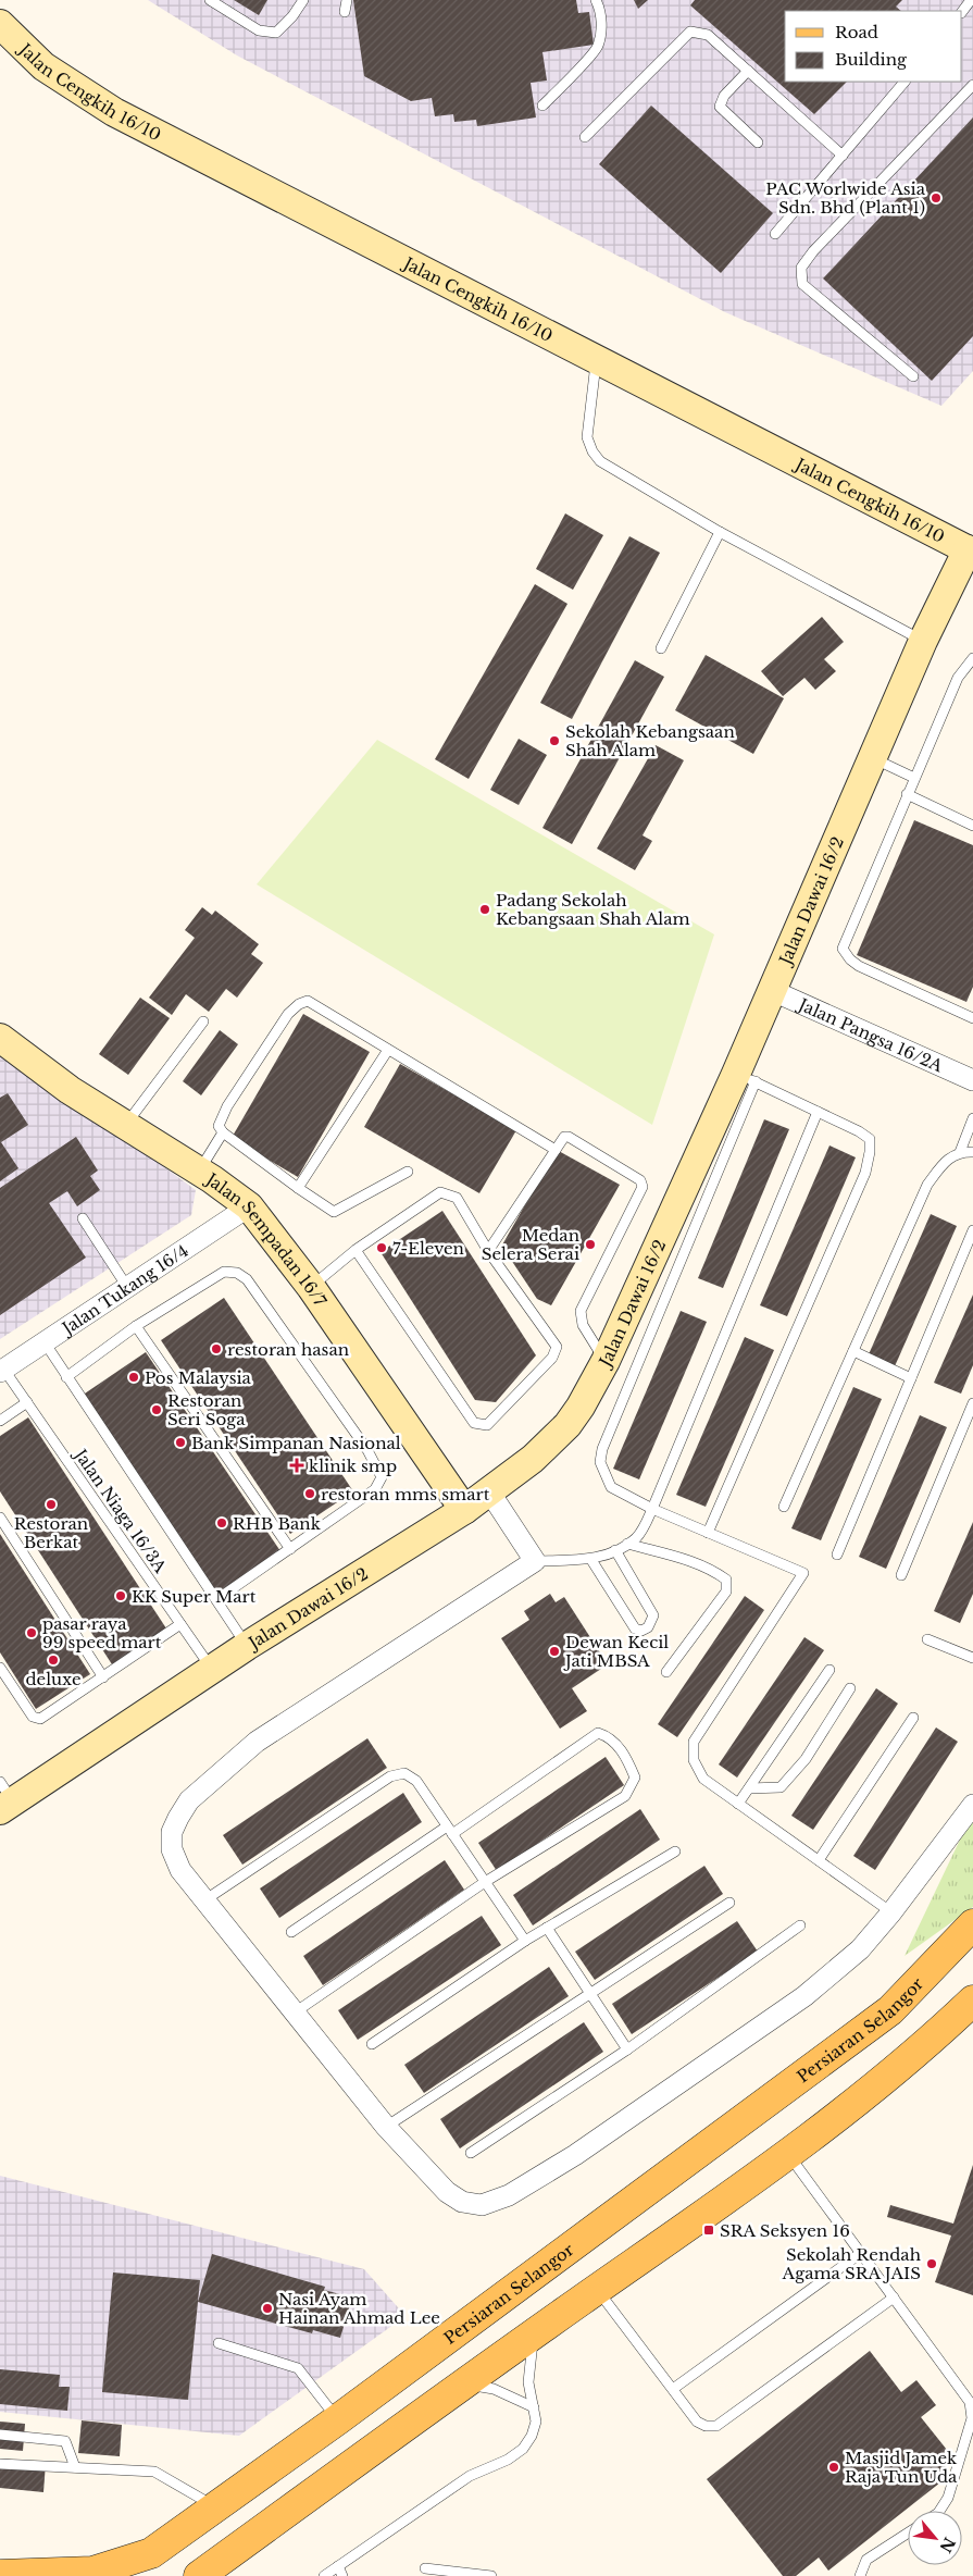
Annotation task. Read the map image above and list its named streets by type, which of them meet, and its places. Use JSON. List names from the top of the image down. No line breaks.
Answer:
{"streets":{"main road":["Persiaran Selangor"],"street":["Jalan Cengkih 16/10","Jalan Dawai 16/2","Jalan Pangsa 16/2A","Jalan Sempadan 16/7","Jalan Tukang 16/4"],"lane":["Jalan Niaga 16/3A"]},"crossings":[["Jalan Cengkih 16/10","Jalan Dawai 16/2"],["Jalan Dawai 16/2","Jalan Pangsa 16/2A"],["Jalan Dawai 16/2","Jalan Sempadan 16/7"],["Jalan Dawai 16/2","Jalan Niaga 16/3A"],["Jalan Sempadan 16/7","Jalan Tukang 16/4"],["Jalan Tukang 16/4","Jalan Niaga 16/3A"]],"places":{"other":["PAC Worlwide Asia Sdn. Bhd (Plant 1)","Sekolah Kebangsaan Shah Alam","Padang Sekolah Kebangsaan Shah Alam","Medan Selera Serai","7-Eleven","restoran hasan","Pos Malaysia","Restoran Seri Soga","Bank Simpanan Nasional","restoran mms smart","Restoran Berkat","RHB Bank","KK Super Mart","pasar raya 99 speed mart","Dewan Kecil Jati MBSA","deluxe","Sekolah Rendah Agama SRA JAIS","Nasi Ayam Hainan Ahmad Lee","Masjid Jamek Raja Tun Uda"],"health":["klinik smp"],"transit":["SRA Seksyen 16"]},"legend":["Road","Building"],"north":"bottom right"}
